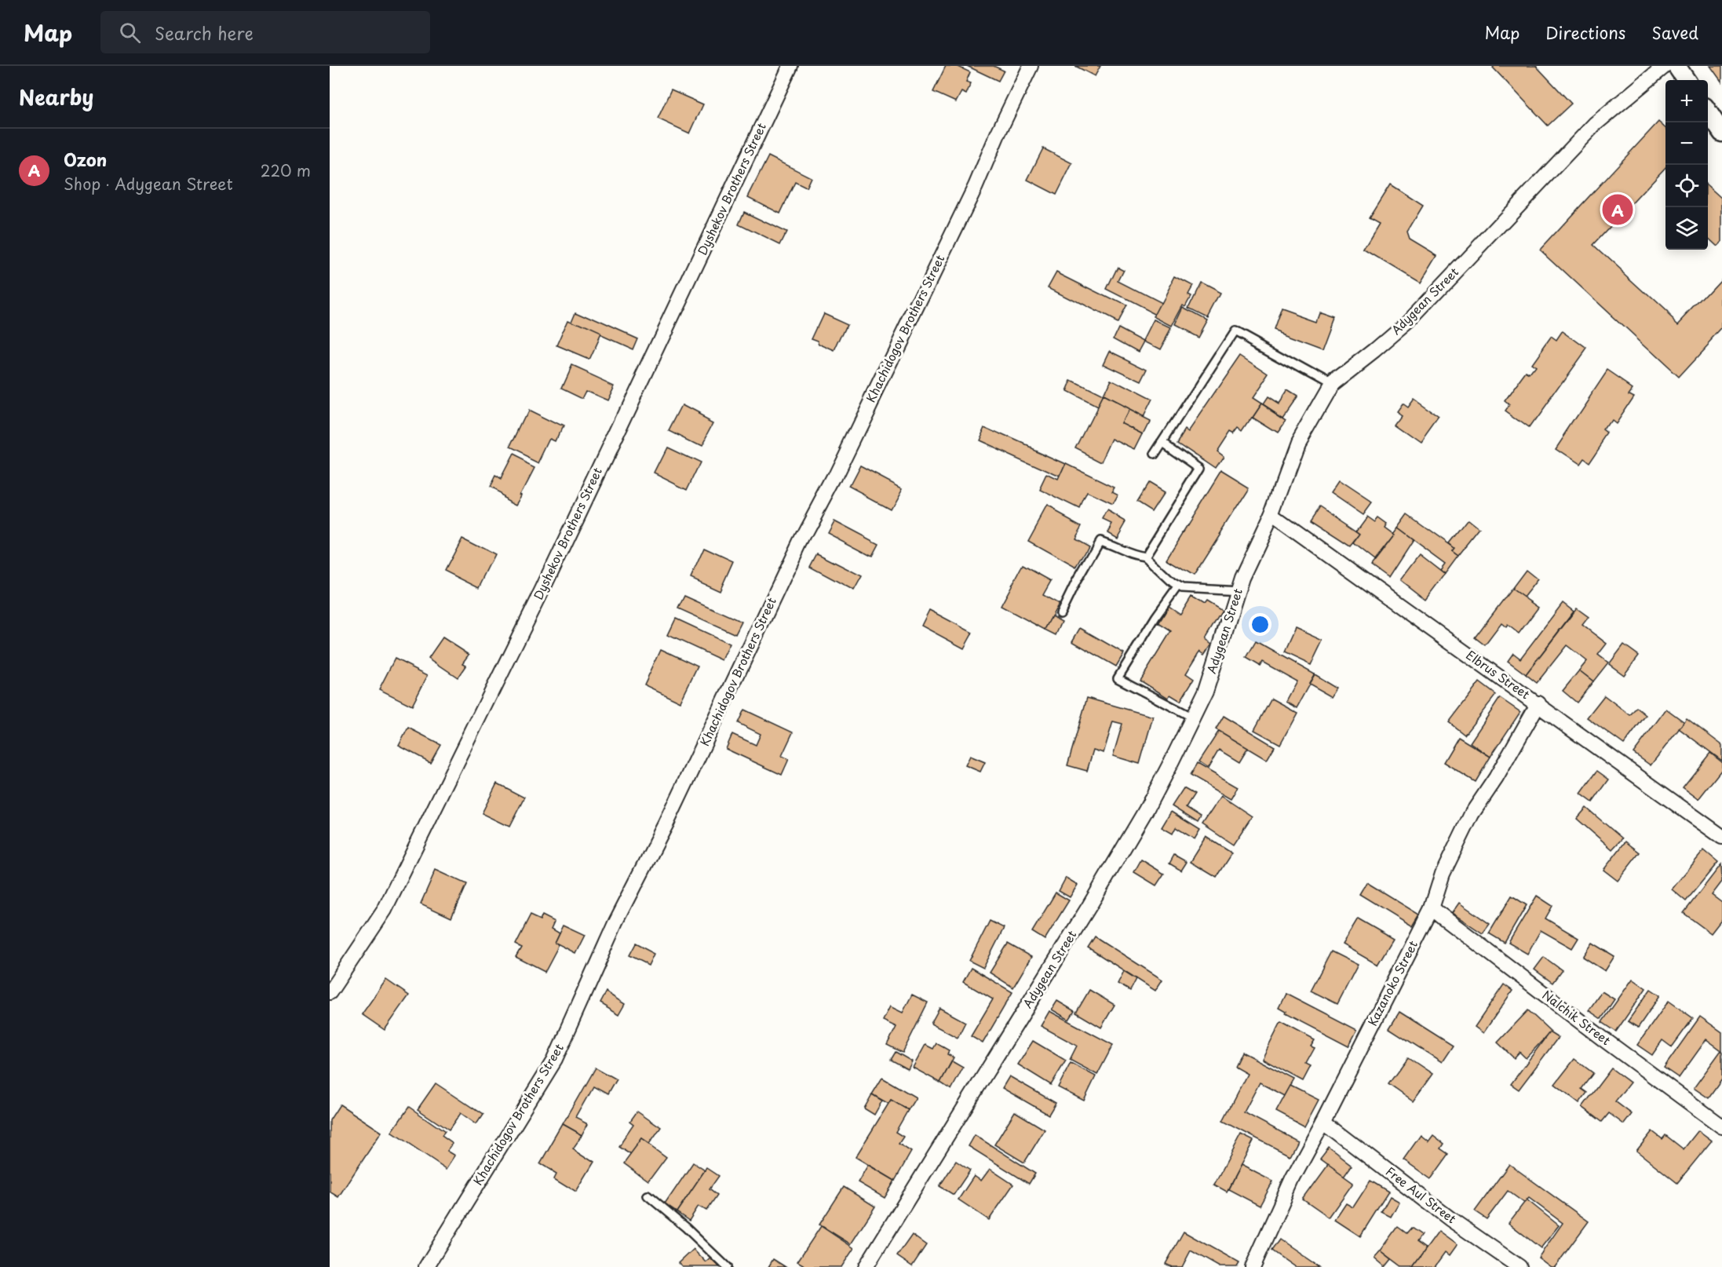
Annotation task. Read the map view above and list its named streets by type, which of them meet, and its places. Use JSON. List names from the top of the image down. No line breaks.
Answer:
{"streets":{"street":["Dyshekov Brothers Street","Adygean Street","Khachidogov Brothers Street","Elbrus Street","Kazanoko Street","Nalchik Street","Free Aul Street"]},"crossings":[["Adygean Street","Elbrus Street"],["Elbrus Street","Kazanoko Street"],["Kazanoko Street","Nalchik Street"],["Kazanoko Street","Free Aul Street"]],"page":{"header":"Map","search":"Search here","nav":["Map","Directions","Saved"],"heading":"Nearby","map_buttons":["+","−"],"list":[{"mark":"A","name":"Ozon","note":"Shop · Adygean Street","value":"220 m"}],"pins":"A"}}
